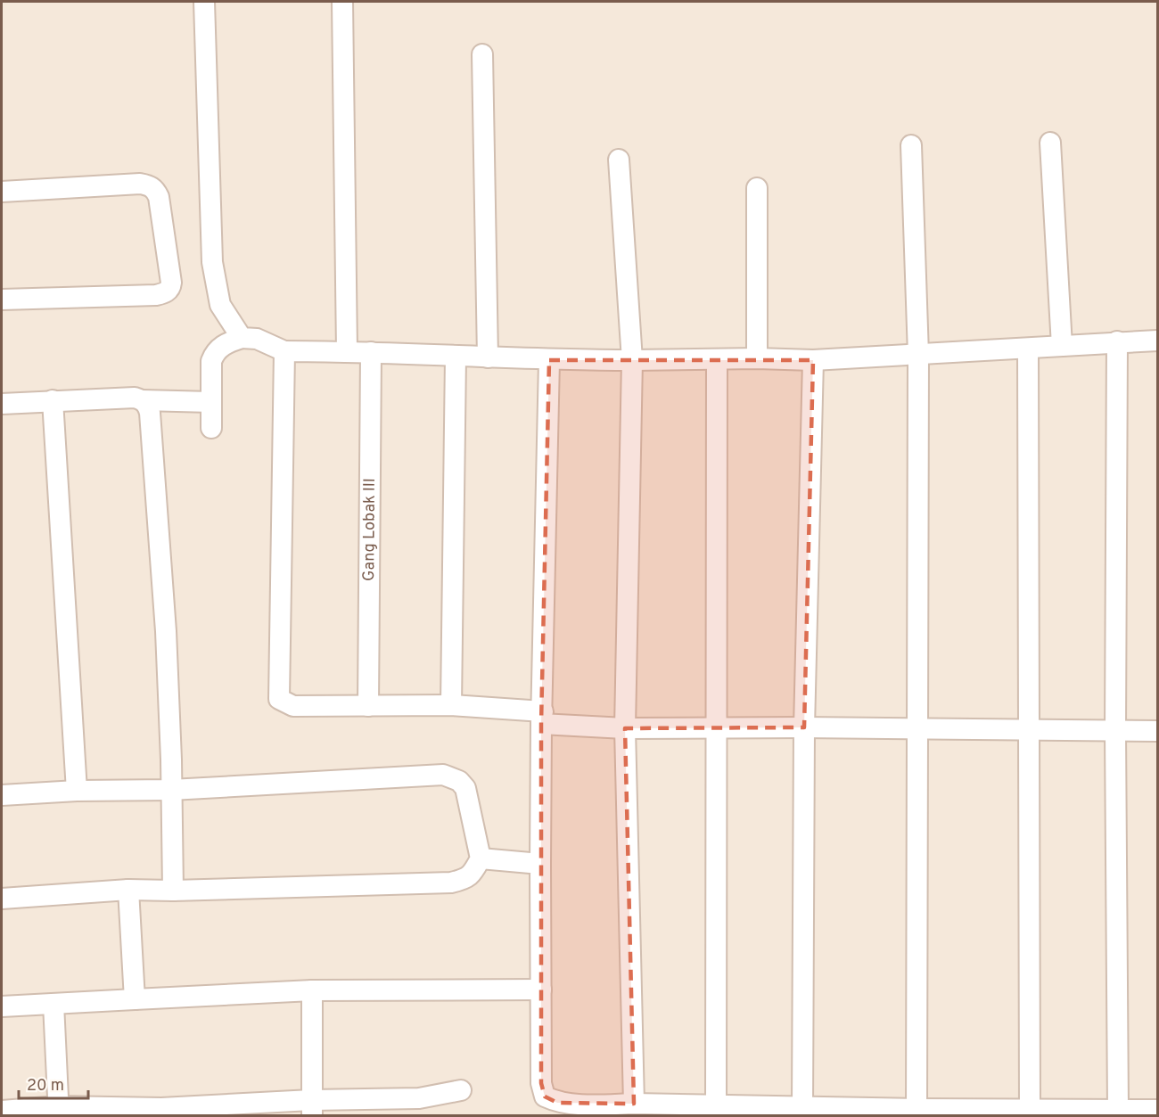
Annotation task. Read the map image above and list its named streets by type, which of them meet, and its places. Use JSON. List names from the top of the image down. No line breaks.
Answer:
{"streets":{"street":["Gang Lobak III"]},"scale_bar":"20 m"}
